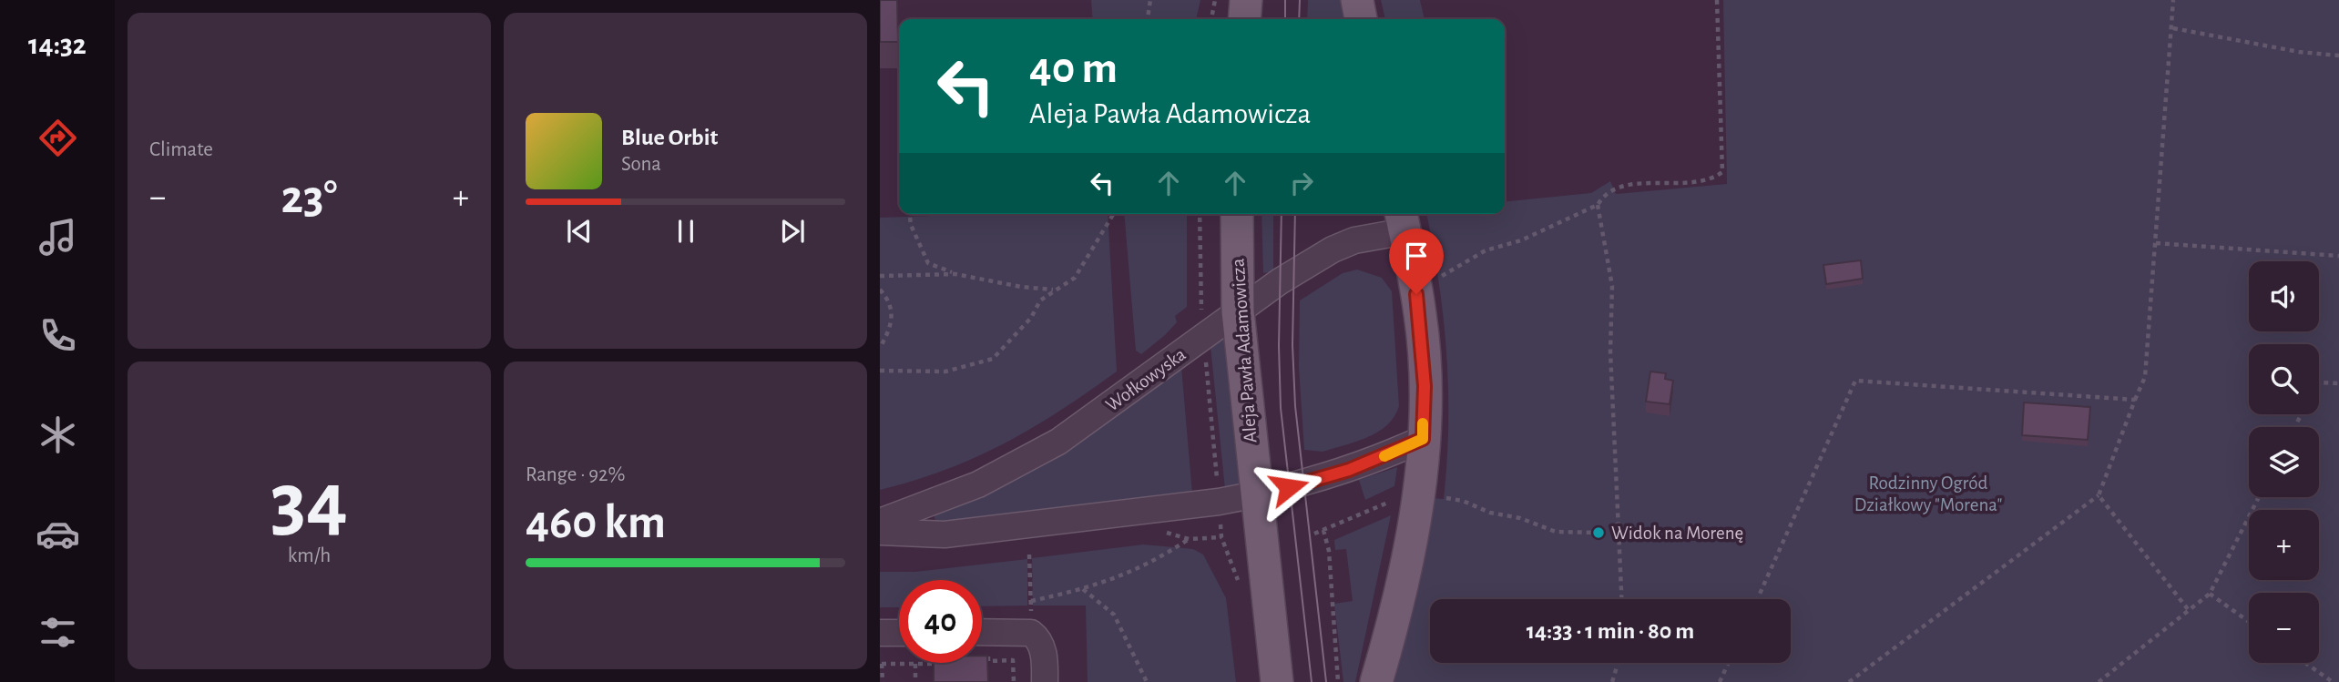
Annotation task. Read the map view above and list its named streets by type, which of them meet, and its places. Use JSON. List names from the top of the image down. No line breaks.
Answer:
{"streets":{"main road":["Aleja Pawła Adamowicza"],"street":["Wołkowyska"]},"crossings":[["Aleja Pawła Adamowicza","Wołkowyska"]],"parks":["Rodzinny Ogród Działkowy \"Morena\""],"places":["Widok na Morenę"],"page":{"tabs":"14:32","tile":["Climate",["34","km/h"],["Range · 92%","460 km"]],"turn":["40 m","Aleja Pawła Adamowicza"],"song":["Blue Orbit","Sona"],"heat":["−","23°","+"],"map_buttons":["+","−"],"limit":"40","trip":"14:33 · 1 min · 80 m"}}
